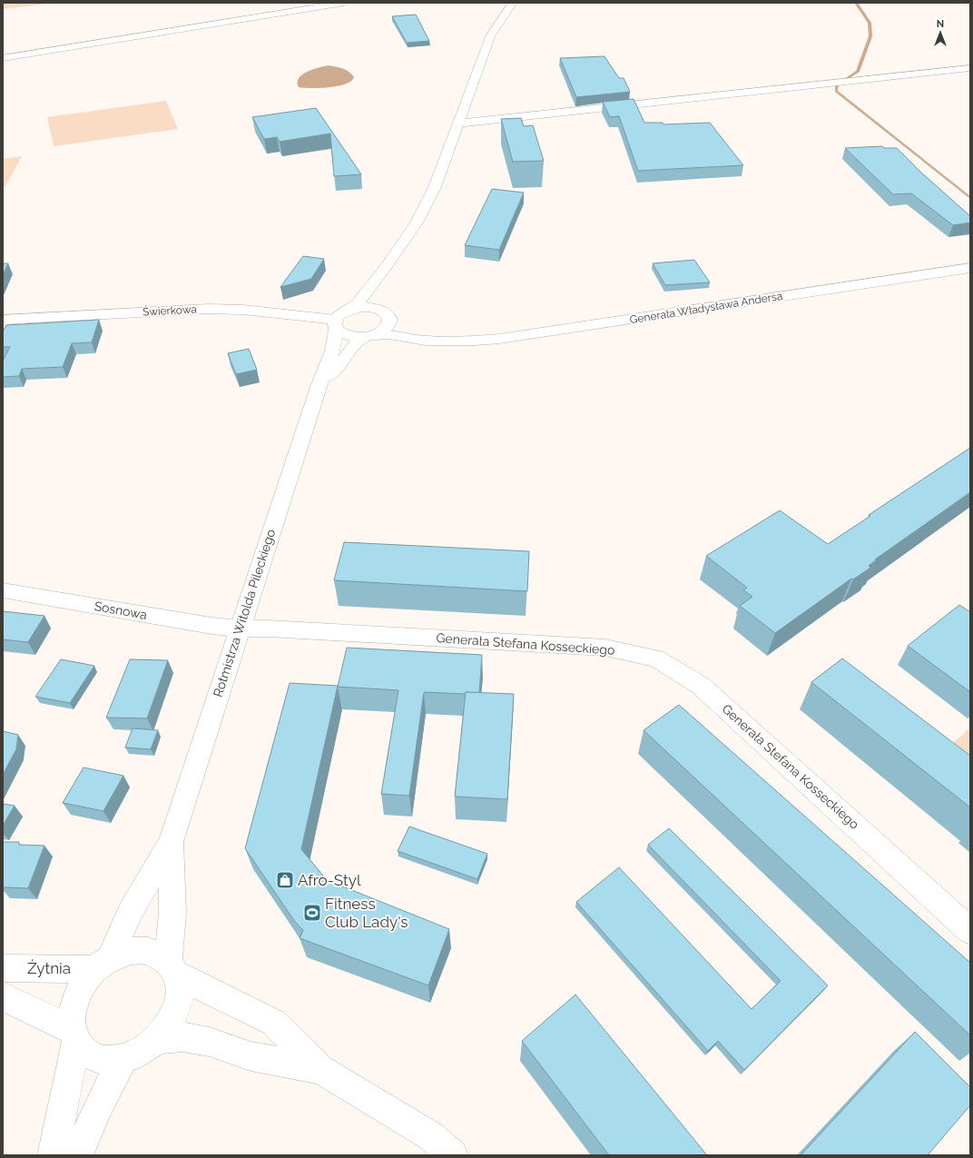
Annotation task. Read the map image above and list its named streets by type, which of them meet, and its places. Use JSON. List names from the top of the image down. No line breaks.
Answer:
{"streets":{"main road":["Generała Władysława Andersa","Świerkowa","Sosnowa","Rotmistrza Witolda Pileckiego","Generała Stefana Kosseckiego","Żytnia"]},"crossings":[["Generała Władysława Andersa","Świerkowa"],["Generała Władysława Andersa","Rotmistrza Witolda Pileckiego"],["Świerkowa","Rotmistrza Witolda Pileckiego"],["Sosnowa","Rotmistrza Witolda Pileckiego"],["Sosnowa","Generała Stefana Kosseckiego"],["Rotmistrza Witolda Pileckiego","Generała Stefana Kosseckiego"],["Rotmistrza Witolda Pileckiego","Żytnia"]],"places":{"shop":["Afro-Styl"],"sports":["Fitness Club Lady's"]},"north":"top"}
